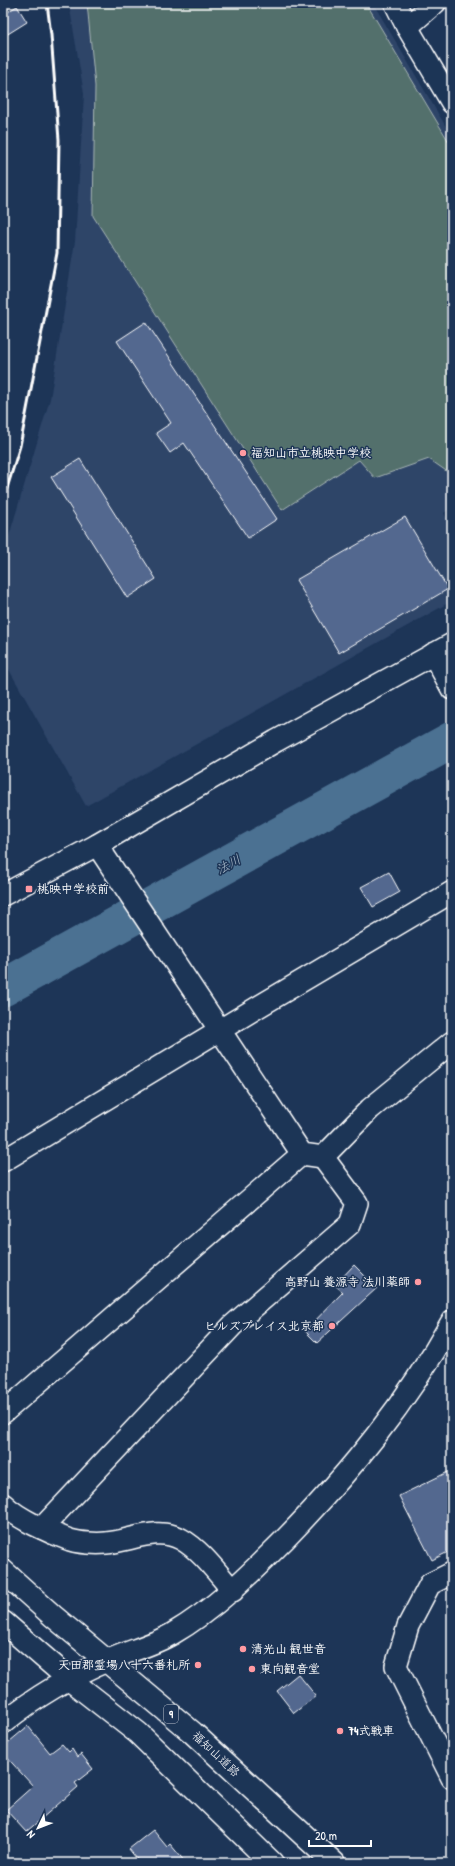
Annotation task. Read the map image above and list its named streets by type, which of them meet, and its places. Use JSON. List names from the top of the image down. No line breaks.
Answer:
{"streets":{"highway":["9","福知山道路"]},"water":["法川"],"places":{"other":["福知山市立桃映中学校","高野山 養源寺 法川薬師","ヒルズプレイス北京都","清光山 観世音","天田郡霊場八十六番札所","東向観音堂","74式戦車"],"transit":["桃映中学校前"]},"scale_bar":"20 m","north":"bottom left"}
